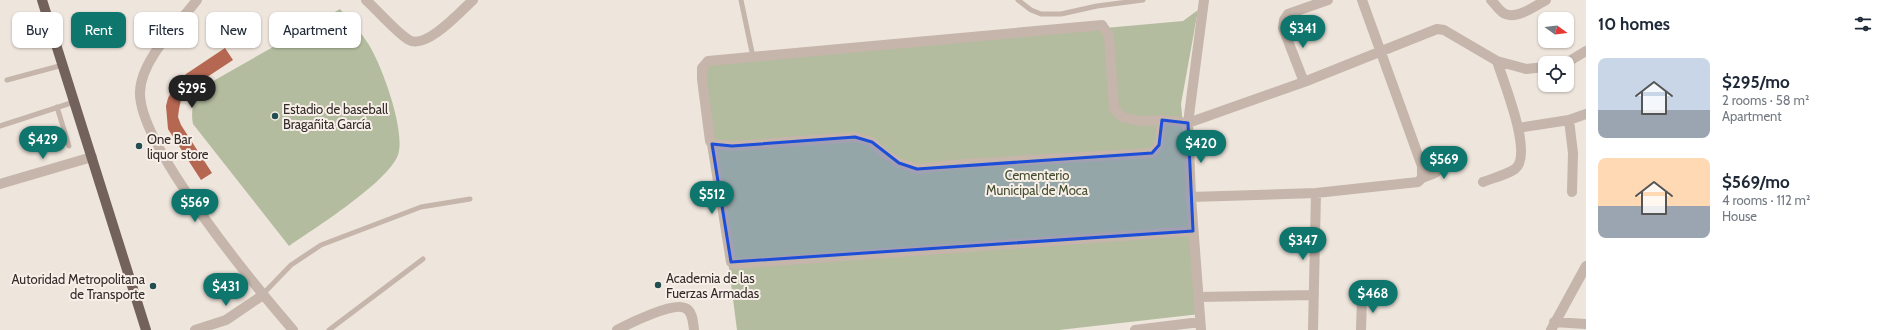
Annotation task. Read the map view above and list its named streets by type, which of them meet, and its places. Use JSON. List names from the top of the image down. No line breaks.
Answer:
{"parks":["Cementerio Municipal de Moca"],"places":["Estadio de baseball Bragañita García","One Bar liquor store","Academia de las Fuerzas Armadas","Autoridad Metropolitana de Transporte"],"north":"right","page":{"heading":"10 homes","chip":["Buy","Rent","Filters","New","Apartment"],"price":["$341","$295","$429","$420","$569","$512","$569","$347","$431","$468"],"list":[{"name":"$295/mo","note":"2 rooms · 58 m² · Apartment"},{"name":"$569/mo","note":"4 rooms · 112 m² · House"}]}}
